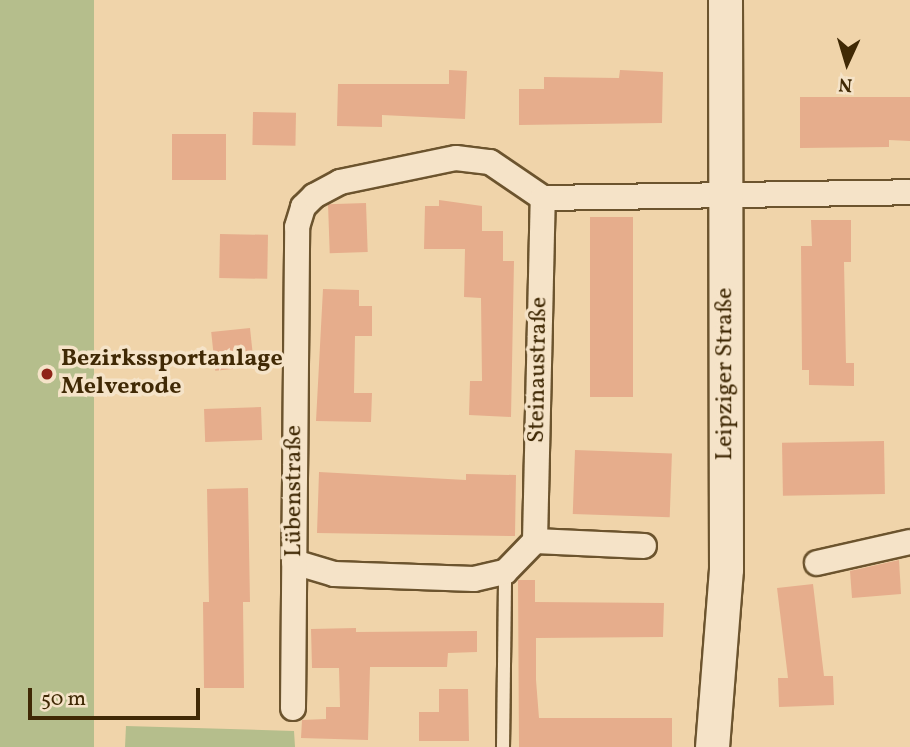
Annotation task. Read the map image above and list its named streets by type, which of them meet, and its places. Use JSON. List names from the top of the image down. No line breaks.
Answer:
{"streets":{"street":["Steinaustraße","Leipziger Straße","Lübenstraße"]},"crossings":[["Steinaustraße","Lübenstraße"]],"places":["Bezirkssportanlage Melverode"],"scale_bar":"50 m","north":"bottom"}
